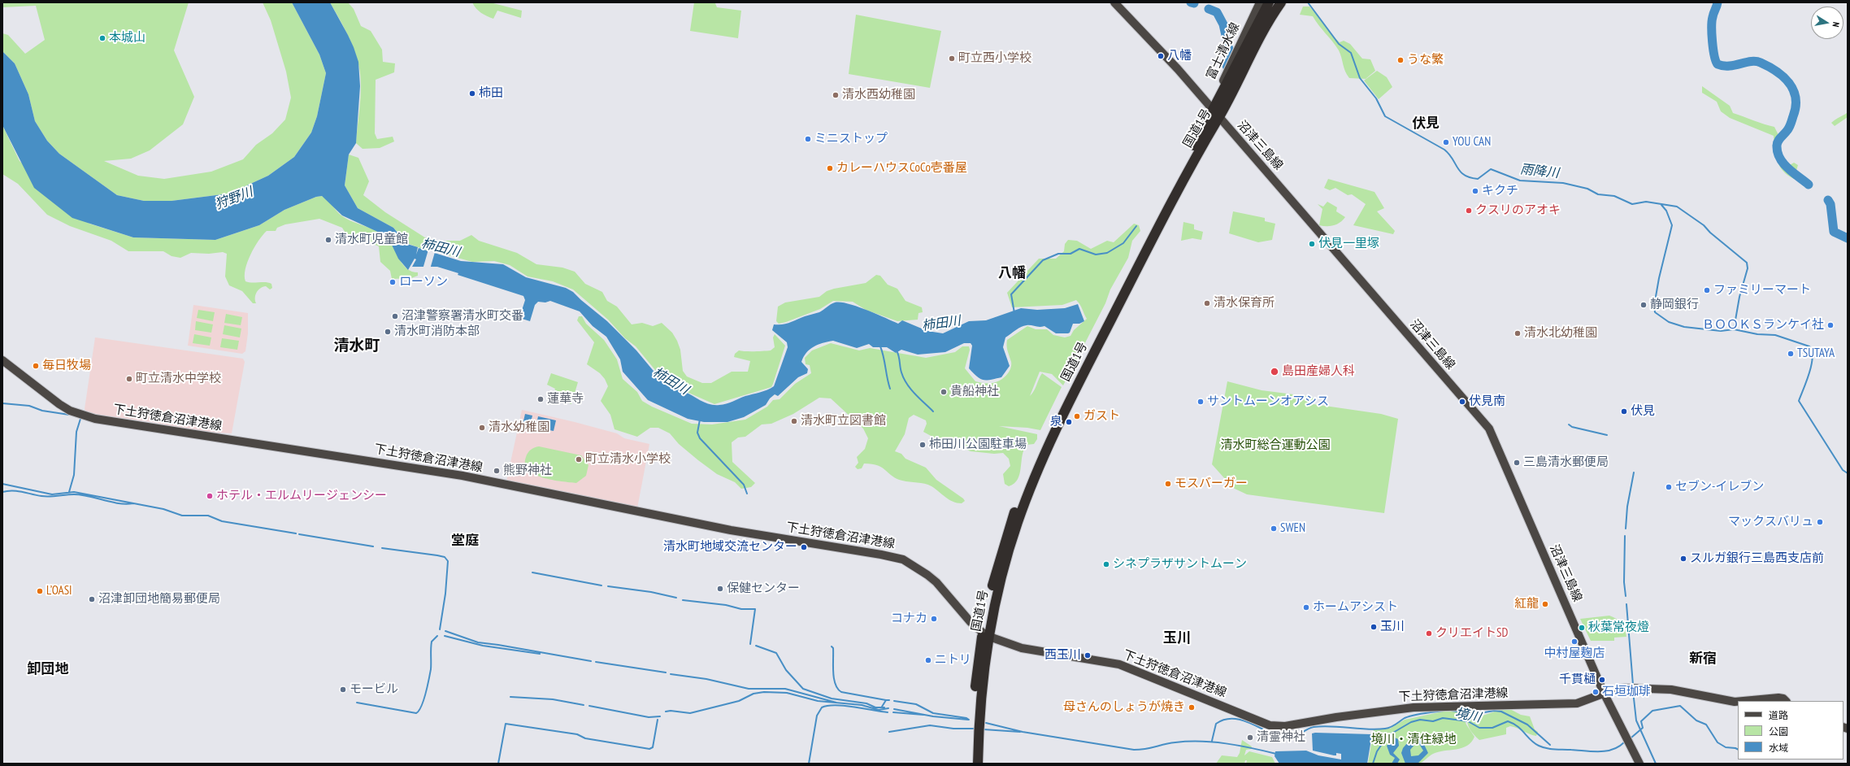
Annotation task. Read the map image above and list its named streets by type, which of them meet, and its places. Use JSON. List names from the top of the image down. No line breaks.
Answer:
{"streets":{"highway":["国道1号"],"main road":["富士清水線","沼津三島線","下土狩徳倉沼津港線"]},"crossings":[["富士清水線","国道1号"],["富士清水線","沼津三島線"],["国道1号","沼津三島線"],["国道1号","下土狩徳倉沼津港線"],["沼津三島線","下土狩徳倉沼津港線"]],"districts":["伏見","八幡","清水町","堂庭","玉川","新宿","卸団地"],"water":["雨降川","狩野川","柿田川","境川"],"parks":["清水町総合運動公園","境川・清住緑地"],"places":["本城山","八幡","町立西小学校","うな繁","柿田","清水西幼稚園","ミニストップ","YOU CAN","カレーハウスCoCo壱番屋","キクチ","クスリのアオキ","清水町児童館","伏見一里塚","ローソン","ファミリーマート","清水保育所","静岡銀行","沼津警察署清水町交番","ＢＯＯＫＳランケイ社","清水町消防本部","清水北幼稚園","TSUTAYA","毎日牧場","島田産婦人科","町立清水中学校","貴船神社","蓮華寺","サントムーンオアシス","伏見南","伏見","ガスト","清水町立図書館","泉","清水幼稚園","柿田川公園駐車場","町立清水小学校","三島清水郵便局","熊野神社","モスバーガー","セブン-イレブン","ホテル・エルムリージェンシー","マックスバリュ","SWEN","清水町地域交流センター","スルガ銀行三島西支店前","シネプラザサントムーン","保健センター","L’OASI","沼津卸団地簡易郵便局","紅龍","ホームアシスト","コナカ","玉川","秋葉常夜燈","クリエイトSD","中村屋麹店","西玉川","ニトリ","千貫樋","モービル","石垣珈琲","母さんのしょうが焼き","清霊神社"],"legend":["道路","公園","水域"],"north":"right"}
